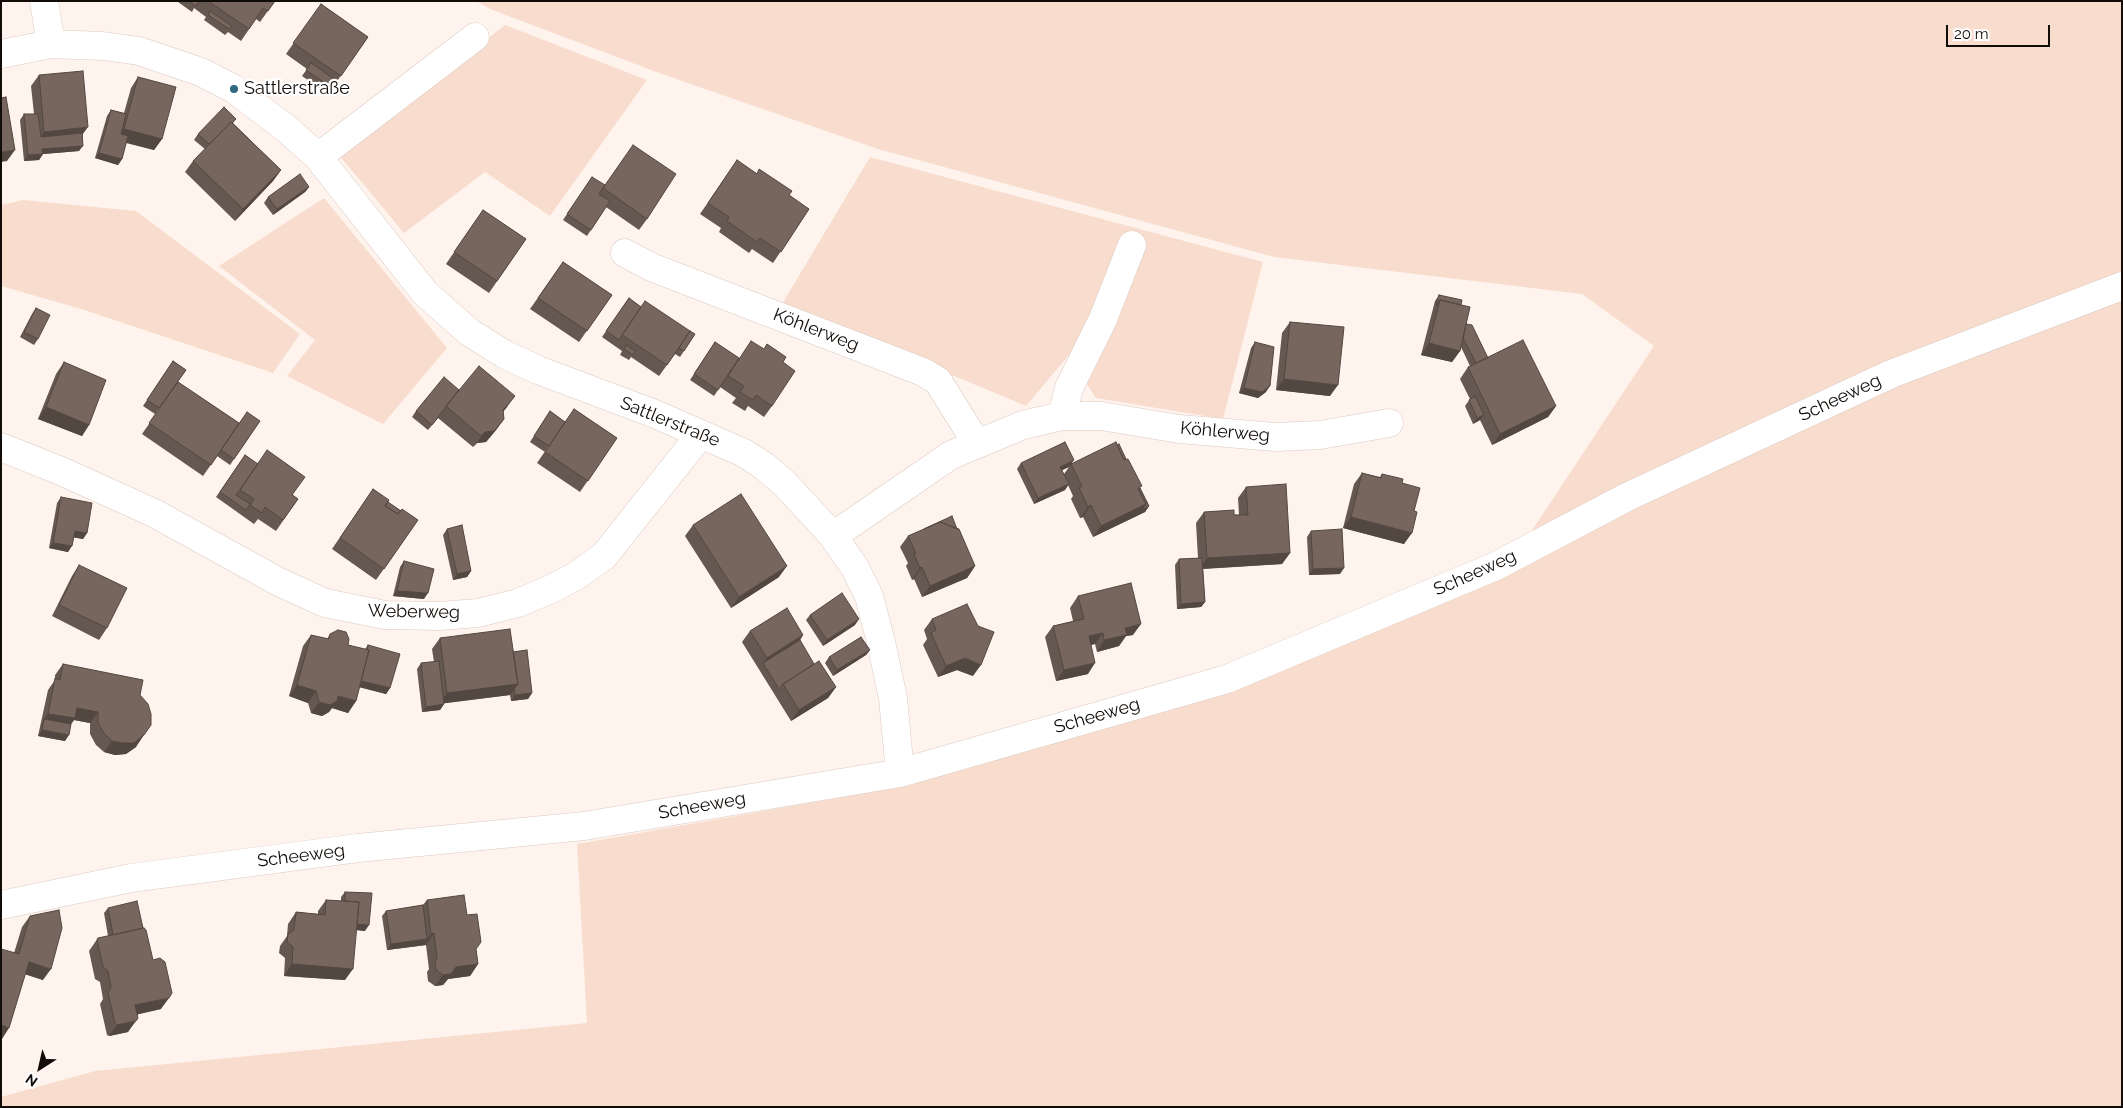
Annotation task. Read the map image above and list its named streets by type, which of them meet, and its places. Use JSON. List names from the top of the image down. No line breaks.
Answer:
{"streets":{"street":["Köhlerweg","Scheeweg","Sattlerstraße","Weberweg"]},"crossings":[["Köhlerweg","Sattlerstraße"],["Scheeweg","Sattlerstraße"],["Sattlerstraße","Weberweg"]],"places":["Sattlerstraße"],"scale_bar":"20 m","north":"bottom left"}
